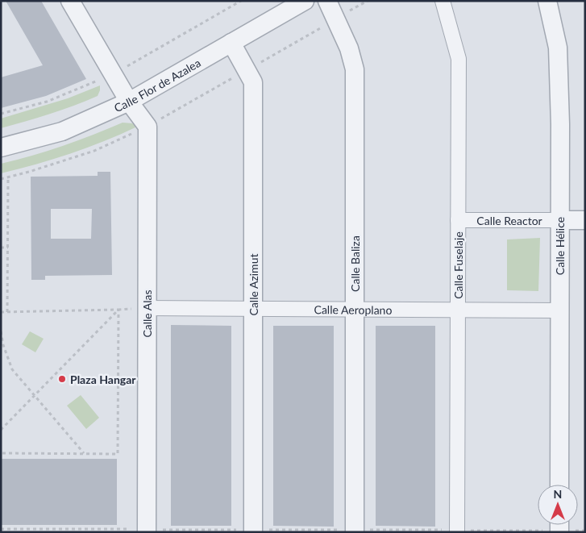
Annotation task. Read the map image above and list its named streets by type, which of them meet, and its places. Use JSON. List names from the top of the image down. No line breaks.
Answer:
{"streets":{"street":["Calle Flor de Azalea","Calle Reactor","Calle Hélice","Calle Baliza","Calle Fuselaje","Calle Azimut","Calle Aeroplano","Calle Alas"]},"crossings":[["Calle Flor de Azalea","Calle Azimut"],["Calle Reactor","Calle Hélice"],["Calle Reactor","Calle Fuselaje"],["Calle Hélice","Calle Aeroplano"],["Calle Baliza","Calle Aeroplano"],["Calle Fuselaje","Calle Aeroplano"],["Calle Azimut","Calle Aeroplano"],["Calle Aeroplano","Calle Alas"]],"places":["Plaza Hangar"],"north":"top"}
